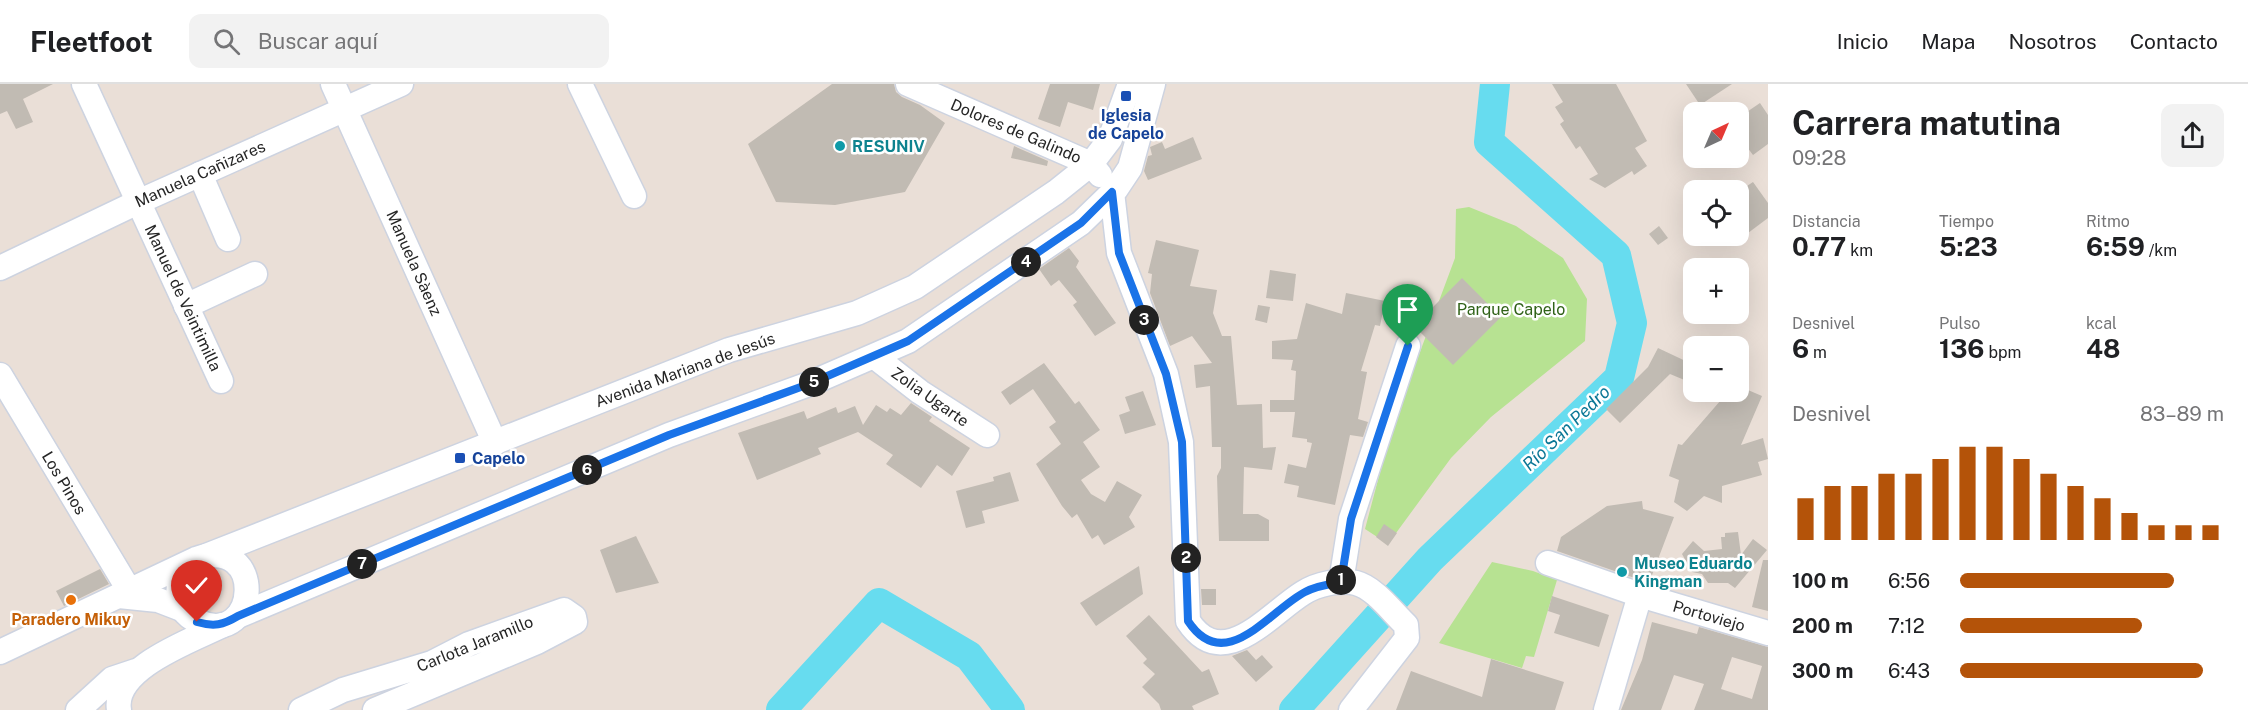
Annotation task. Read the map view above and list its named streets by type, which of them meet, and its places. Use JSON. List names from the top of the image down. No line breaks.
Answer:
{"streets":{"street":["Dolores de Galindo","Manuela Cañizares","Manuela Sàenz","Manuel de Veintimilla","Avenida Mariana de Jesús","ZoIia Ugarte","Los Pinos","Portoviejo","Carlota Jaramillo"]},"crossings":[["Dolores de Galindo","Avenida Mariana de Jesús"],["Manuela Cañizares","Manuela Sàenz"],["Manuela Cañizares","Manuel de Veintimilla"],["Manuela Sàenz","Avenida Mariana de Jesús"],["Avenida Mariana de Jesús","Los Pinos"]],"water":["Río San Pedro"],"parks":["Parque Capelo"],"places":{"transit":["Iglesia de Capelo","Capelo"],"other":["RESUNIV","Museo Eduardo Kingman","Paradero Mikuy"]},"north":"top right","page":{"header":"Fleetfoot","search":"Buscar aquí","nav":["Inicio","Mapa","Nosotros","Contacto"],"heading":["Carrera matutina","09:28"],"map_buttons":["+","−"],"stats":[["Distancia","0.77 km"],["Tiempo","5:23"],["Ritmo","6:59 /km"],["Desnivel","6 m"],["Pulso","136 bpm"],["kcal","48"]],"pins":["4","3","5","6","2","7","1"],"chart":["Desnivel","83–89 m"],"list":[{"name":"100 m","note":"6:56"},{"name":"200 m","note":"7:12"},{"name":"300 m","note":"6:43"}]}}
